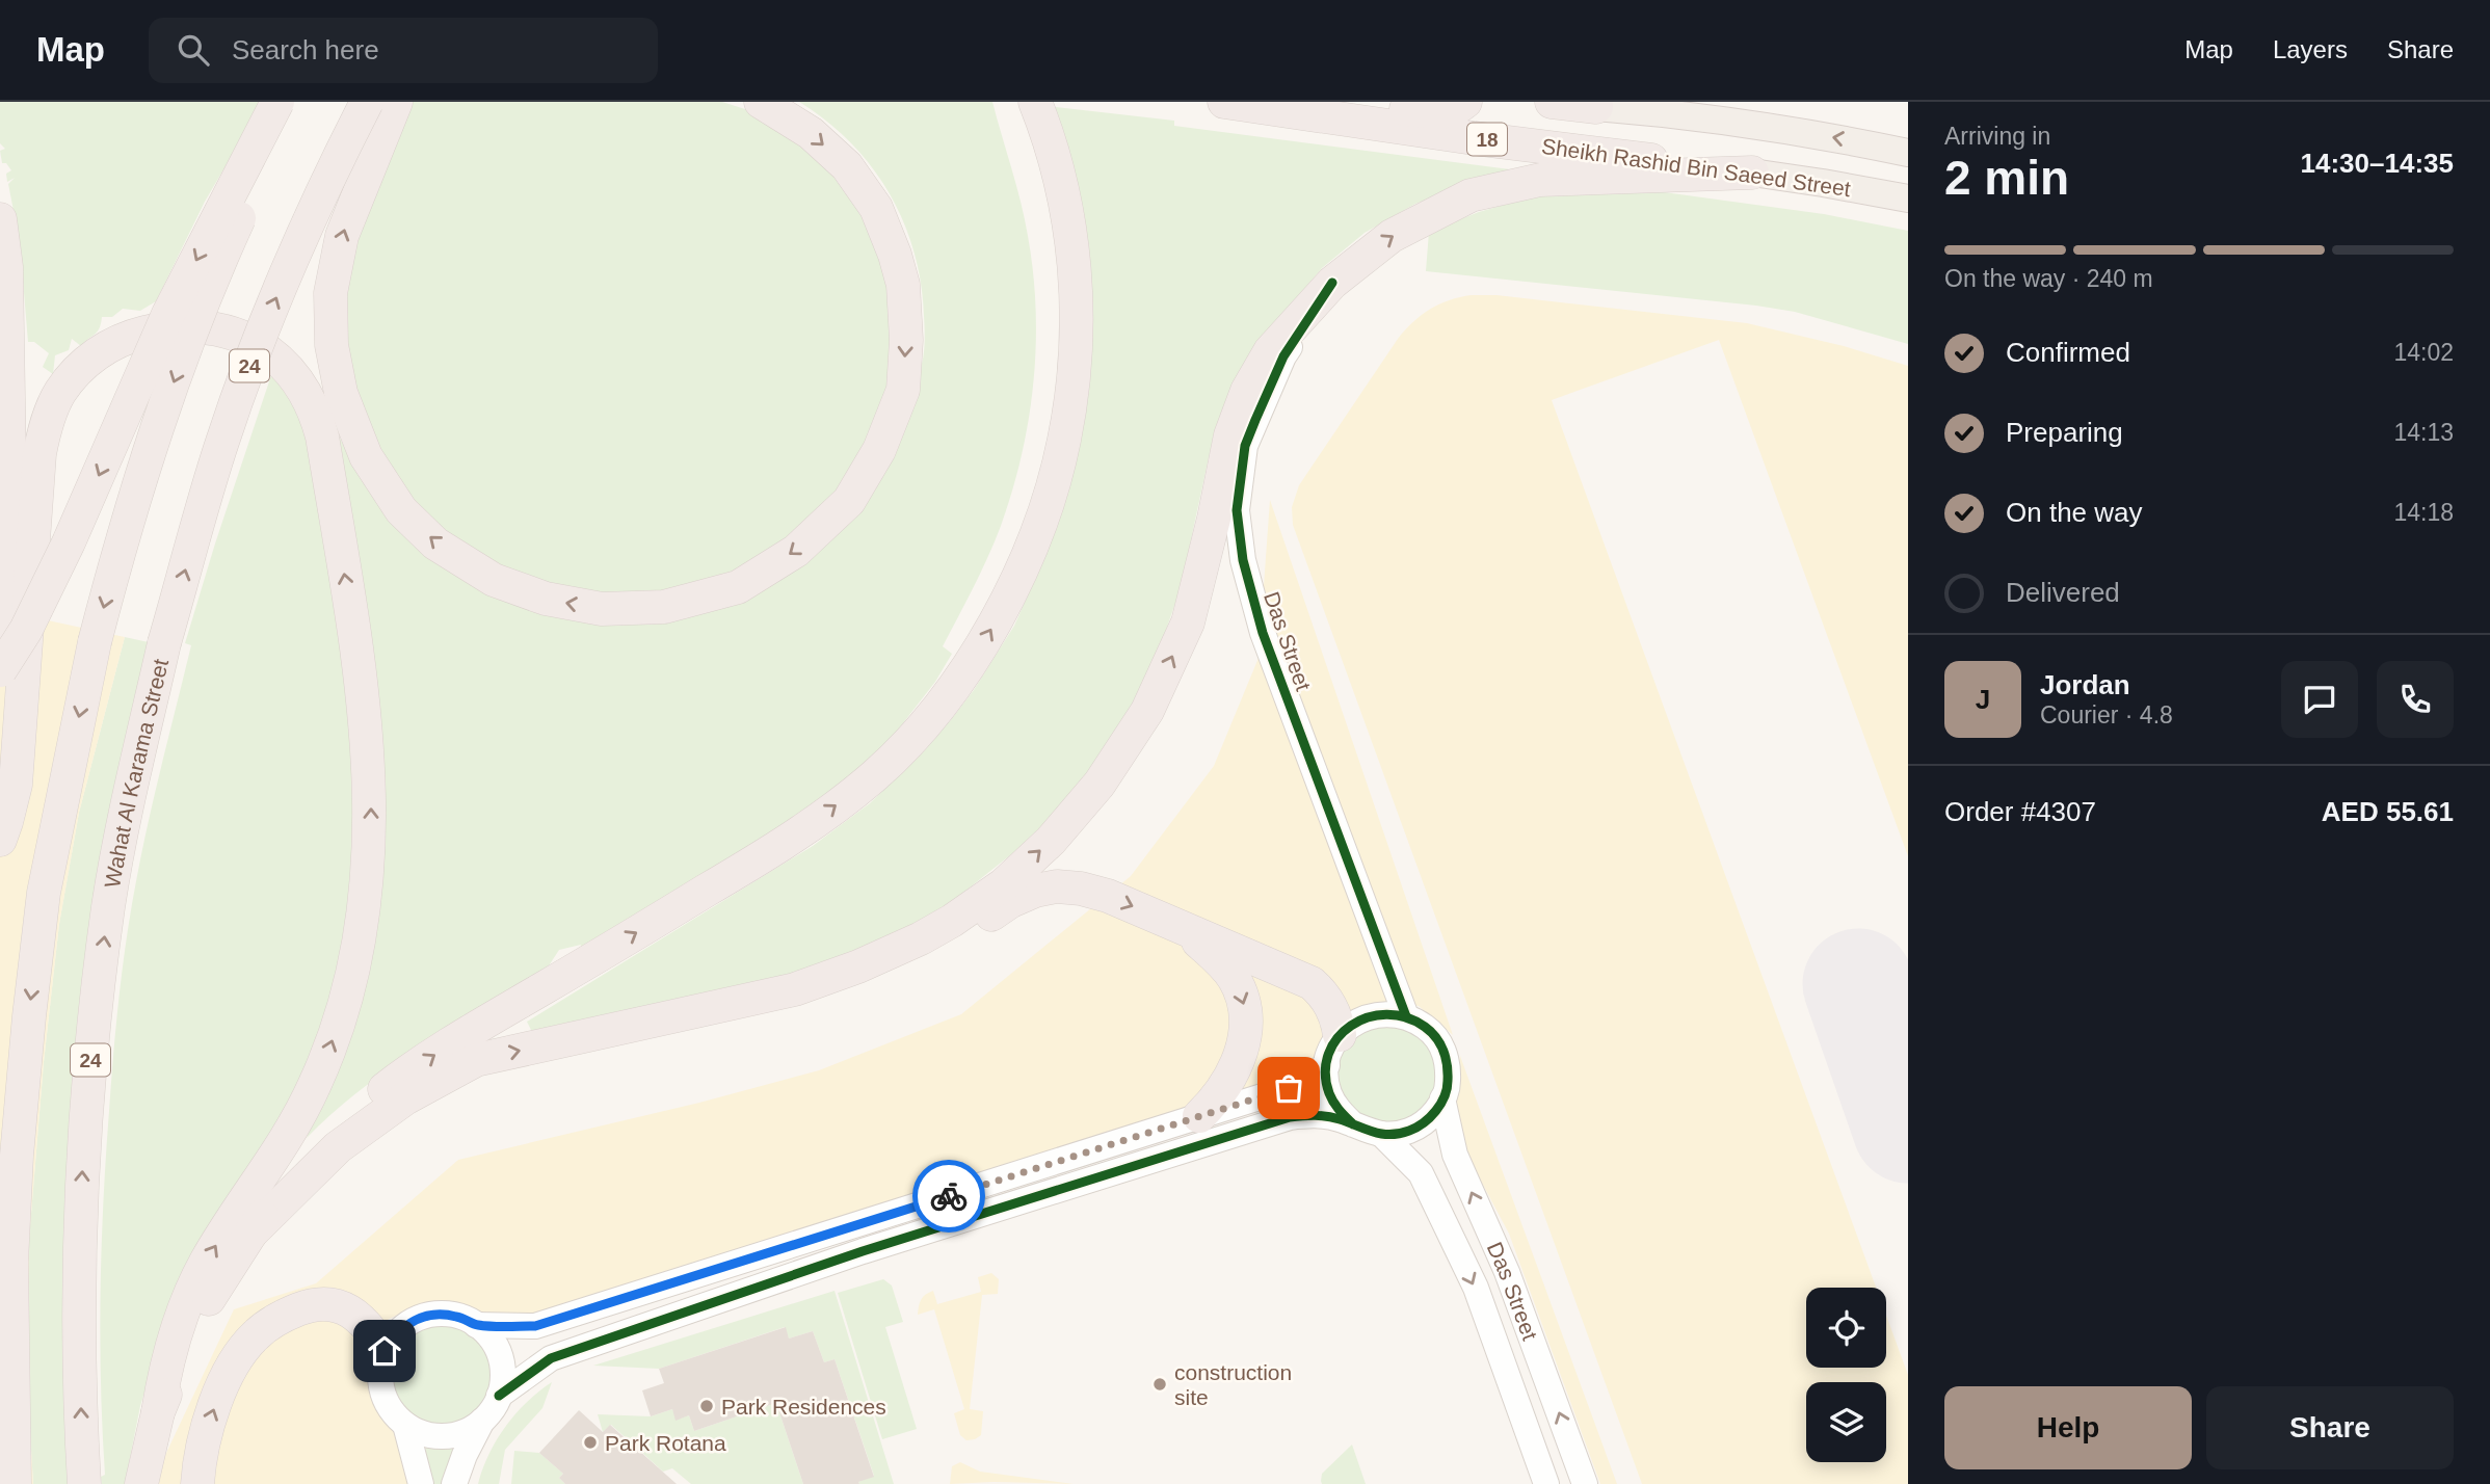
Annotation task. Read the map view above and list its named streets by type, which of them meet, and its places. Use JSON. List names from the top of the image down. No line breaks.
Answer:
{"streets":{"highway":["18","Sheikh Rashid Bin Saeed Street","24","Wahat Al Karama Street"],"street":["Das Street"]},"places":["construction site","Park Residences","Park Rotana"],"page":{"header":"Map","search":"Search here","nav":["Map","Layers","Share"],"heading":["2 min","Arriving in","14:30–14:35"],"panel":["Jordan","Courier · 4.8","Order #4307","AED 55.61"],"bar":"On the way · 240 m","list":[["Confirmed","14:02"],["Preparing","14:13"],["On the way","14:18"],"Delivered"],"round":"J","buttons":["Help","Share"]}}
